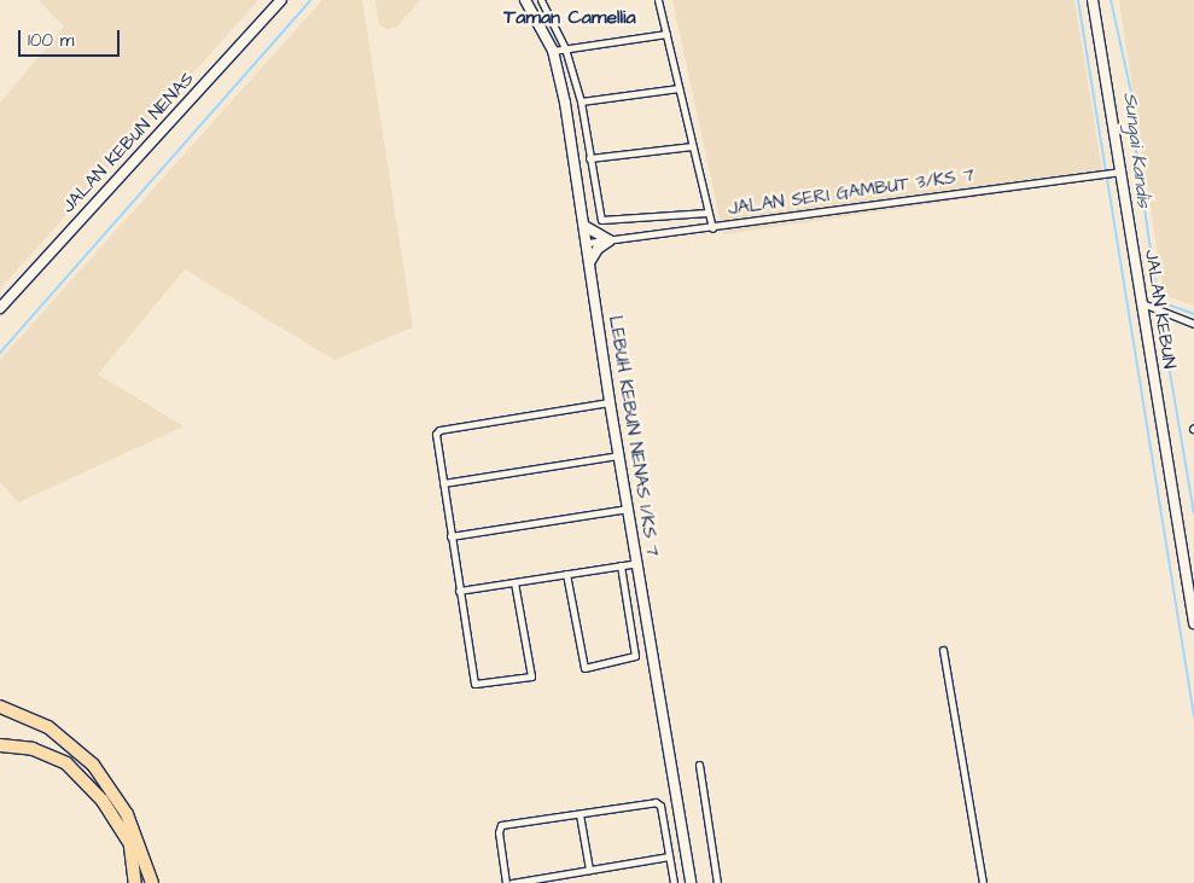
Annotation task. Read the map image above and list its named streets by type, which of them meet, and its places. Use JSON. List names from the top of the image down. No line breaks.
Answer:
{"streets":{"street":["JALAN KEBUN NENAS","JALAN SERI GAMBUT 3/KS 7","JALAN KEBUN","LEBUH KEBUN NENAS 1/KS 7"]},"crossings":[["JALAN SERI GAMBUT 3/KS 7","JALAN KEBUN"],["JALAN SERI GAMBUT 3/KS 7","LEBUH KEBUN NENAS 1/KS 7"]],"districts":["Taman Camellia"],"water":["Sungai Kandis"],"scale_bar":"100 m"}
